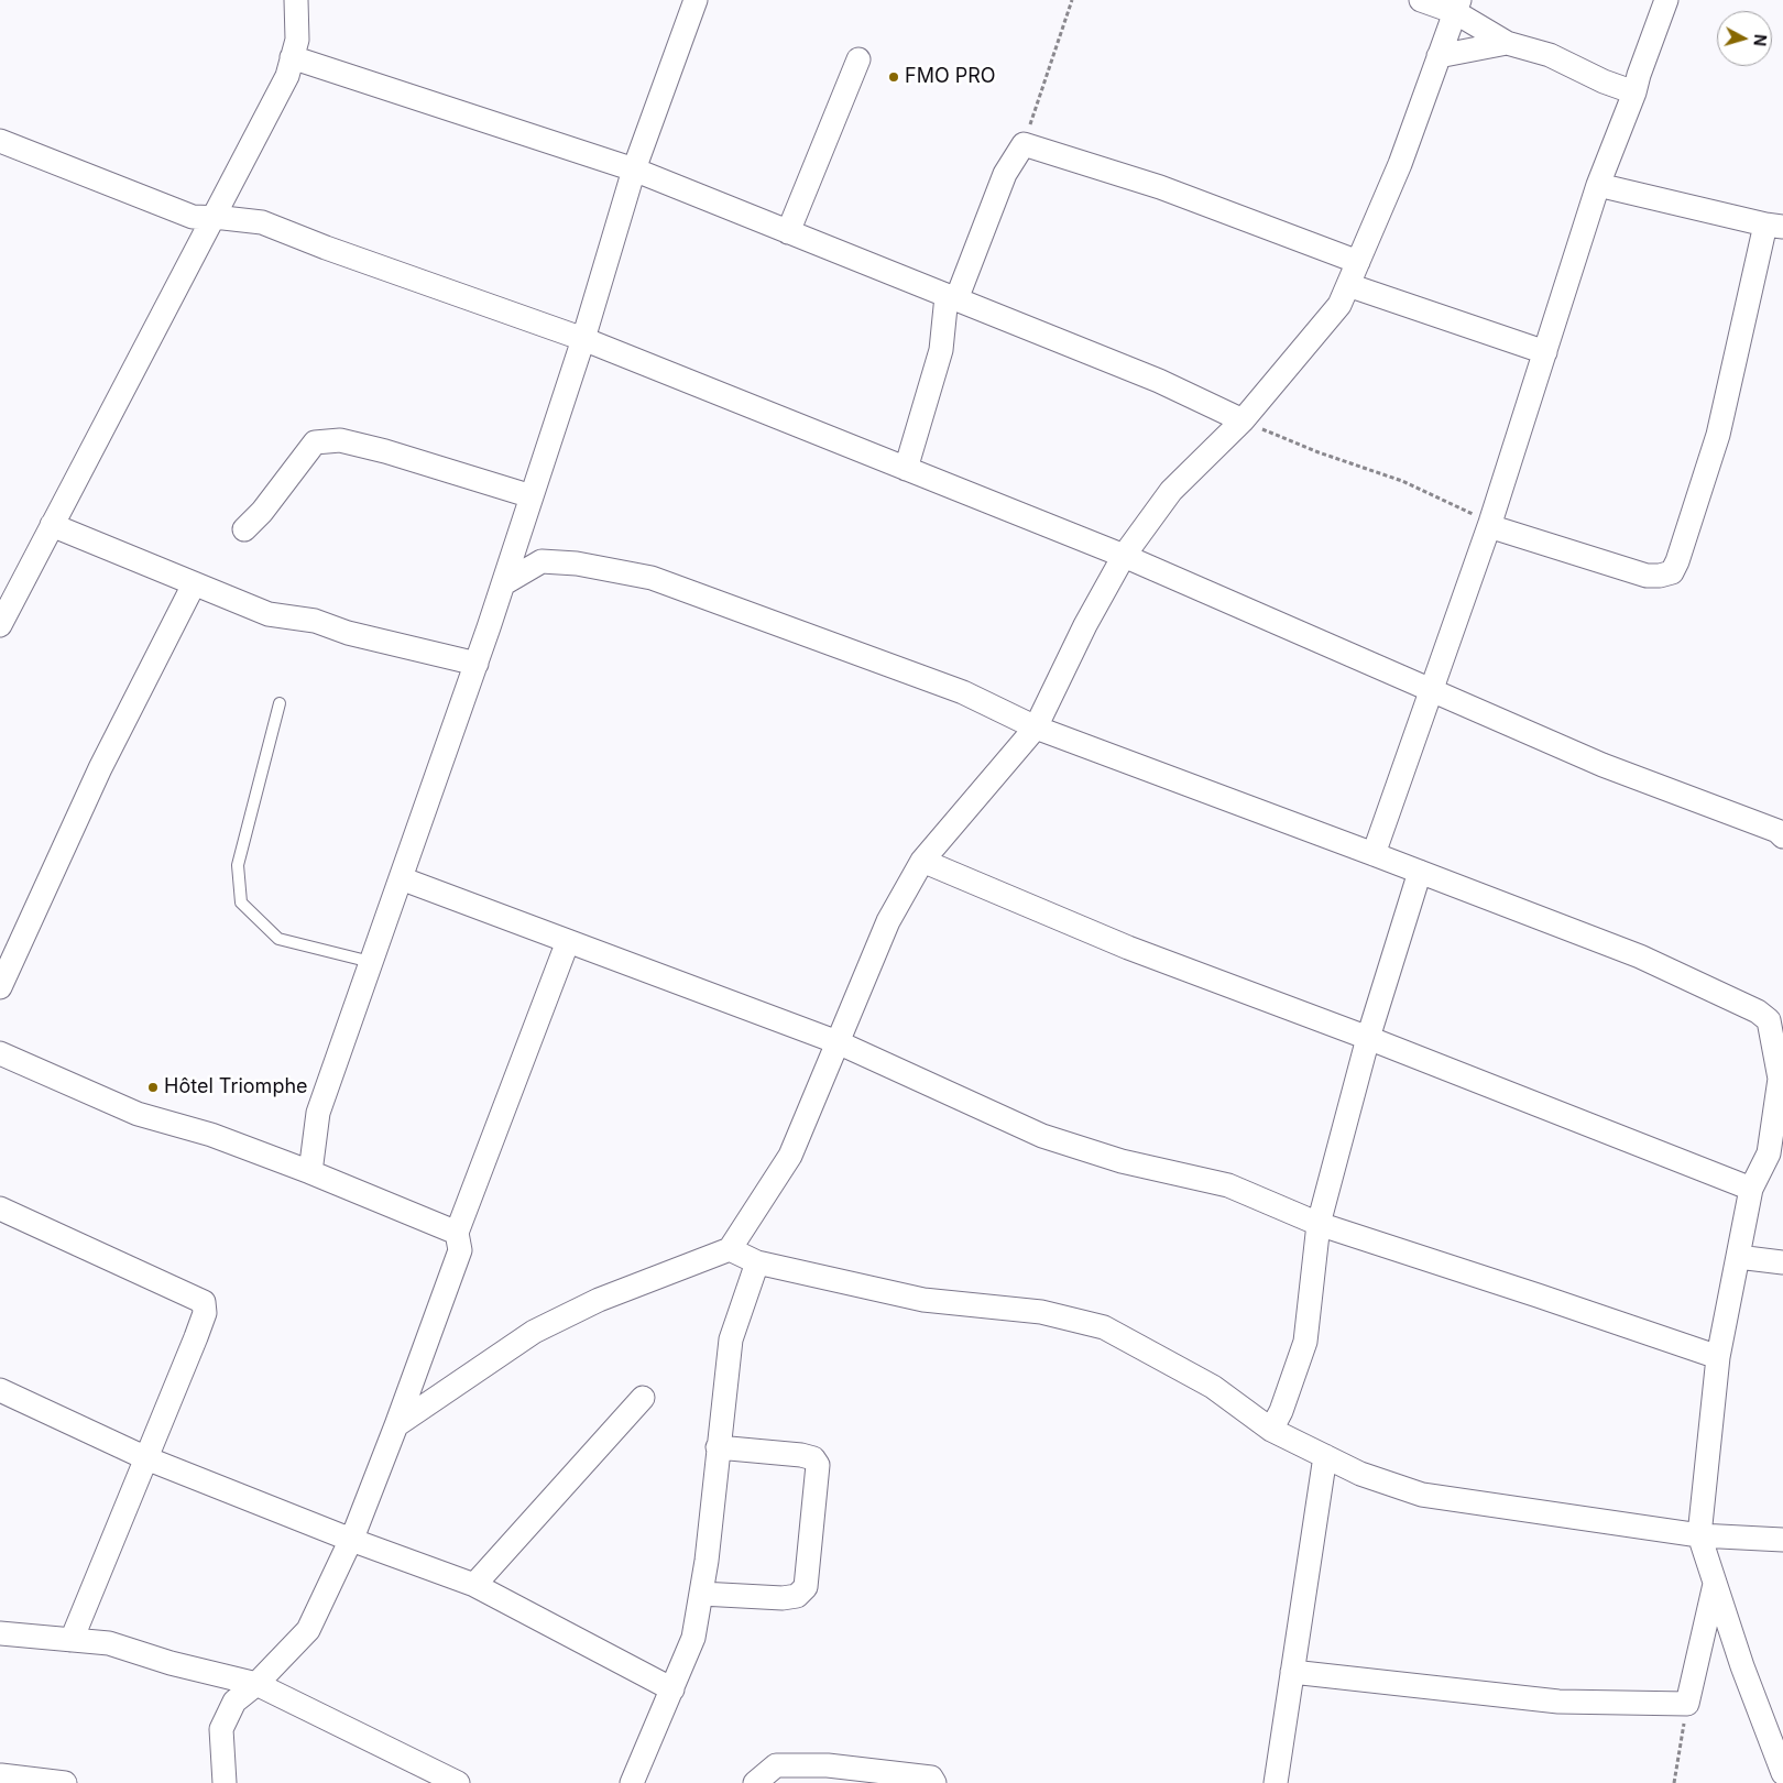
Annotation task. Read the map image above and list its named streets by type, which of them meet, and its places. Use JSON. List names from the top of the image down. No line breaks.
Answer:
{"places":["FMO PRO","Hôtel Triomphe"],"north":"right"}
